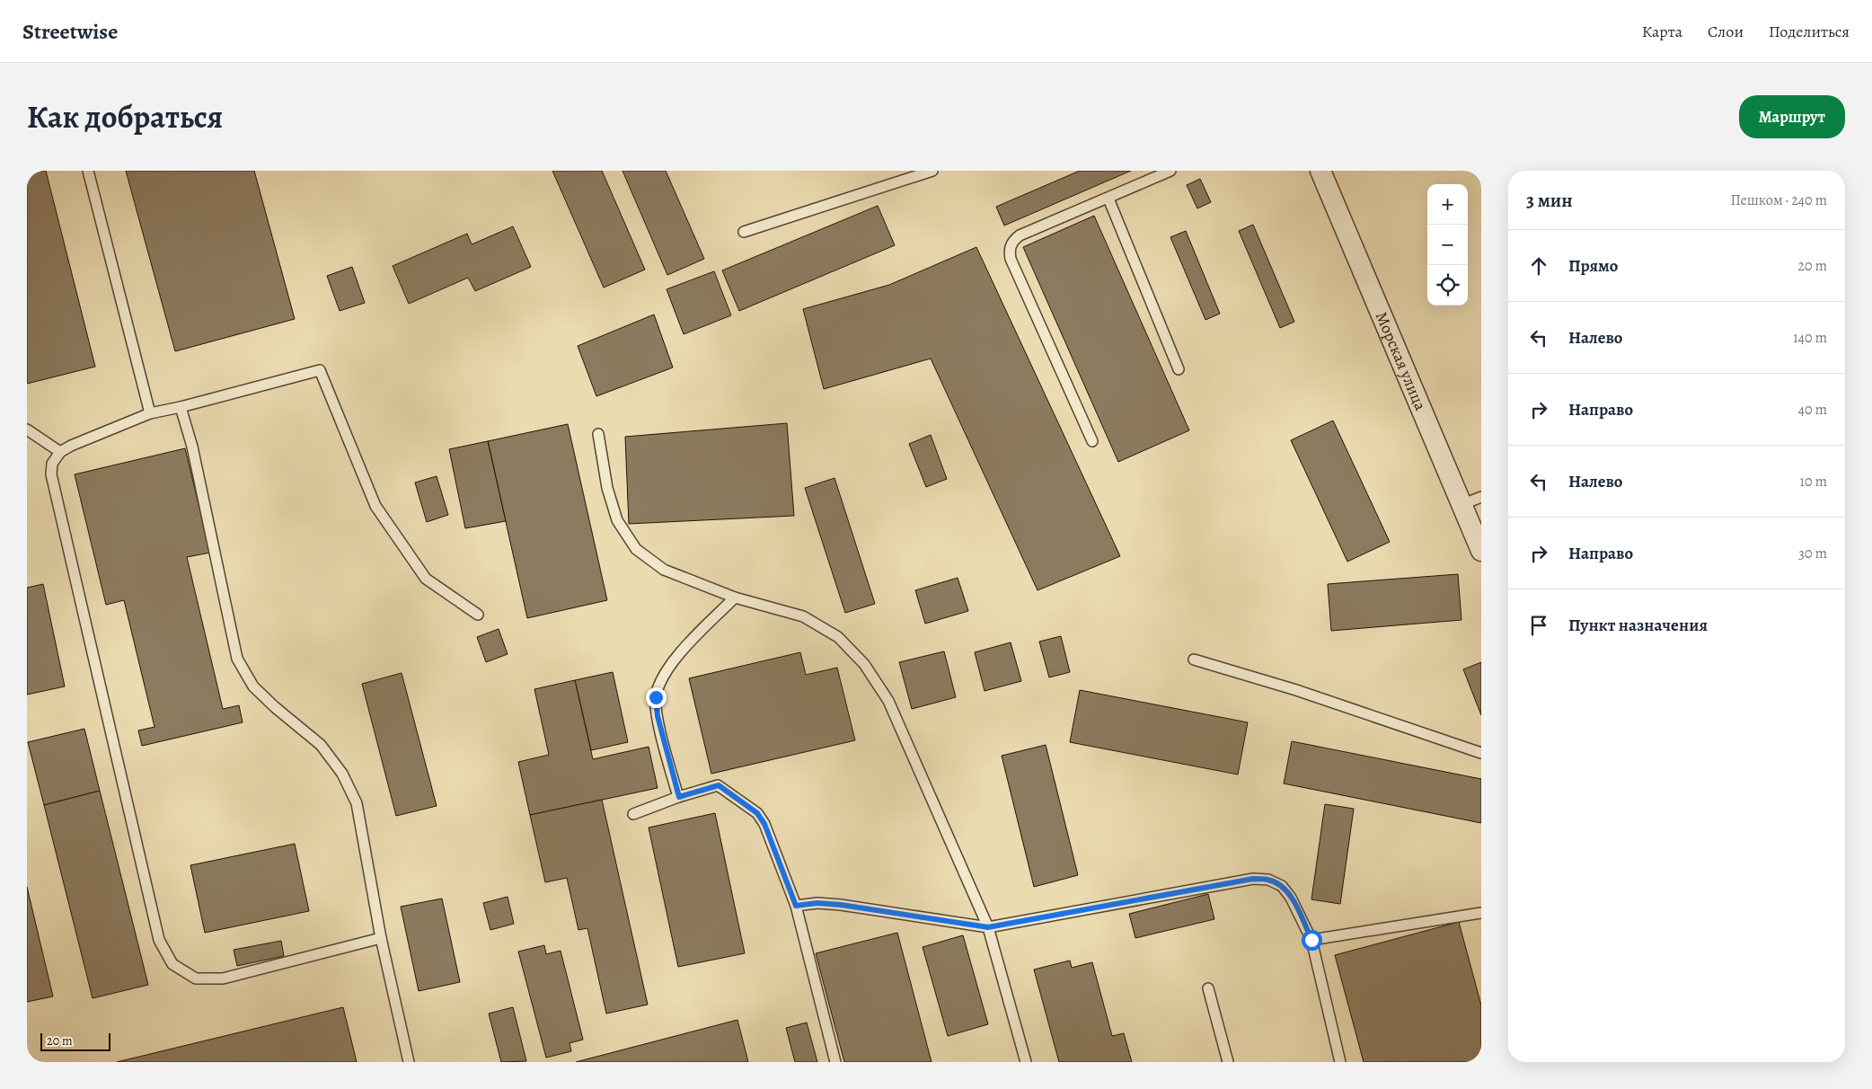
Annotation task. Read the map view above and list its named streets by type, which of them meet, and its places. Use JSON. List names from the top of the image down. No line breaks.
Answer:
{"streets":{"street":["Морская улица"]},"scale_bar":"20 m","page":{"header":"Streetwise","nav":["Карта","Слои","Поделиться"],"title":"Как добраться","buttons":"Маршрут","heading":["3 мин","Пешком · 240 m"],"map_buttons":["+","−"],"list":[["Прямо","20 m"],["Налево","140 m"],["Направо","40 m"],["Налево","10 m"],["Направо","30 m"],"Пункт назначения"],"scale":"20 m"}}
